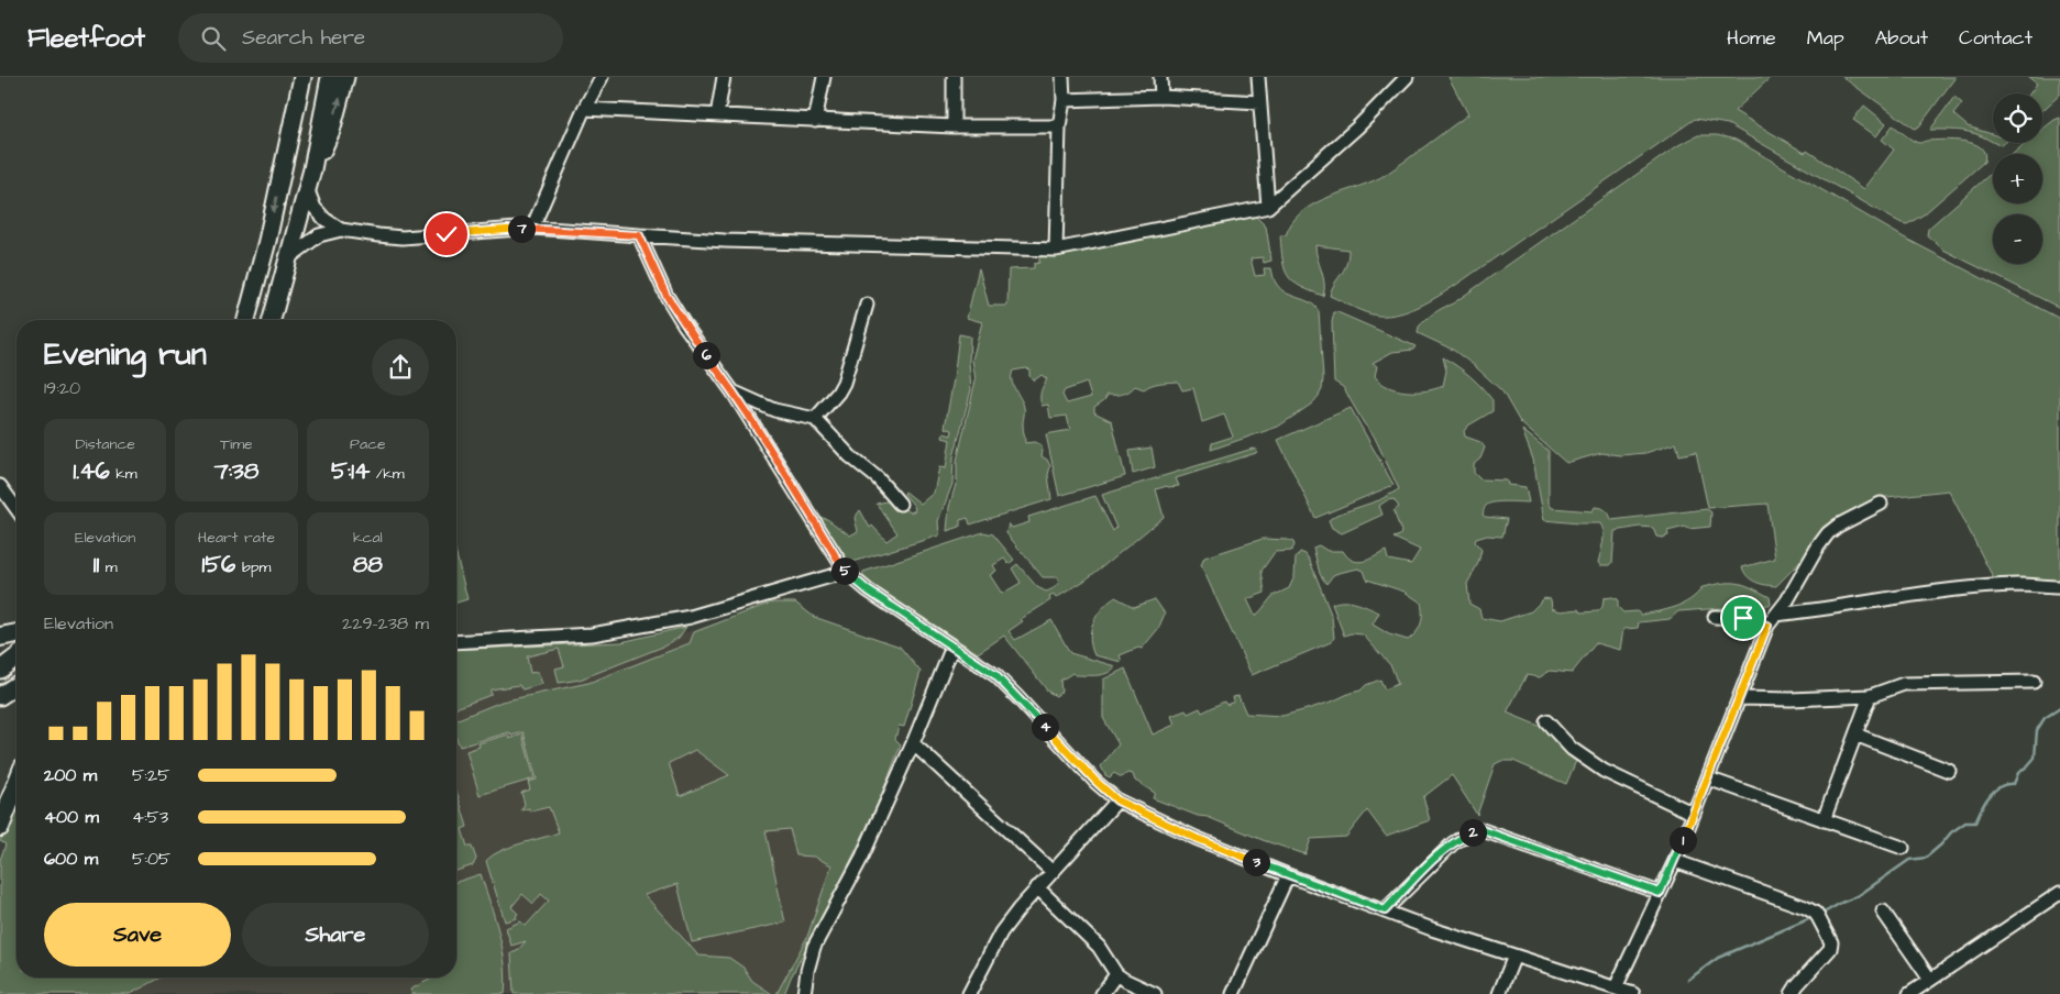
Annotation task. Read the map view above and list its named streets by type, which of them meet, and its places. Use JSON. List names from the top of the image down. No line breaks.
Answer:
{"page":{"header":"Fleetfoot","search":"Search here","nav":["Home","Map","About","Contact"],"map_buttons":["+","−"],"pins":["7","6","5","4","2","1","3"],"heading":["Evening run","19:20"],"stats":[["Distance","1.46 km"],["Time","7:38"],["Pace","5:14 /km"],["Elevation","11 m"],["Heart rate","156 bpm"],["kcal","88"]],"chart":["Elevation","229–238 m"],"list":[{"name":"200 m","note":"5:25"},{"name":"400 m","note":"4:53"},{"name":"600 m","note":"5:05"}],"buttons":["Save","Share"]}}
